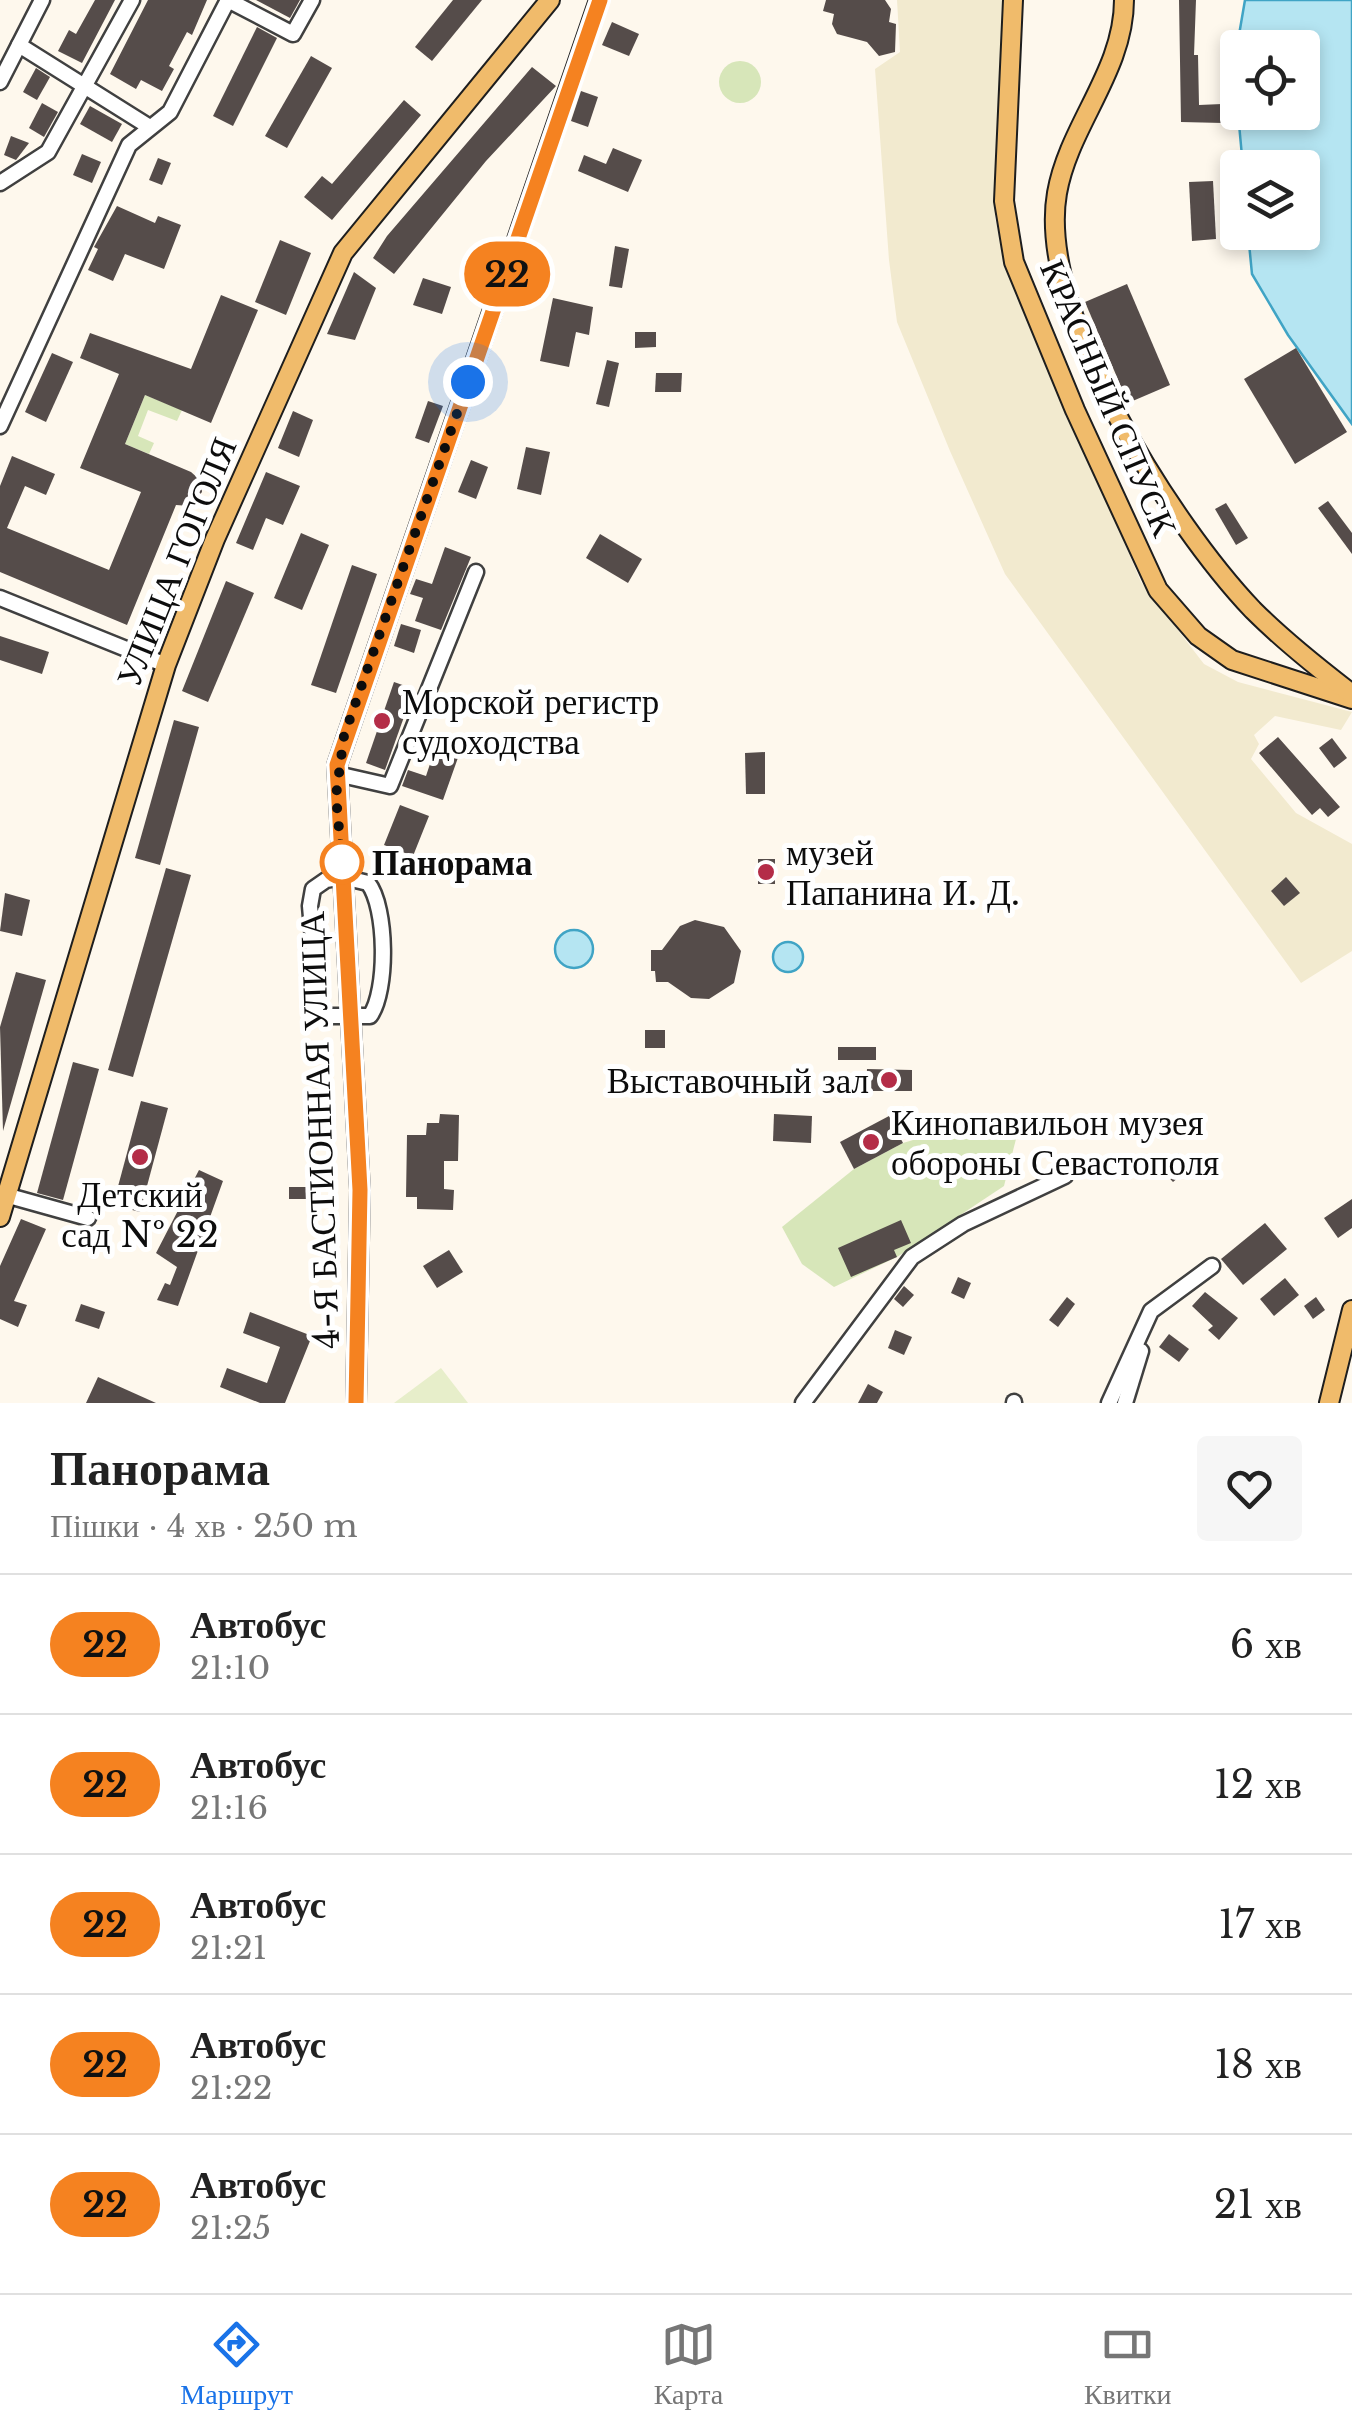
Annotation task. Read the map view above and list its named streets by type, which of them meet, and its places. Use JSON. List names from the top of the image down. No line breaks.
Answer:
{"streets":{"main road":["КРАСНЫЙ СПУСК","УЛИЦА ГОГОЛЯ","4-Я БАСТИОННАЯ УЛИЦА"]},"places":["Морской регистр судоходства","Панорама","музей Папанина И. Д.","Выставочный зал","Кинопавильон музея обороны Севастополя","Детский сад № 22"],"lines":["bus line 22"],"page":{"on_map":"22","heading":["Панорама","Пішки · 4 хв · 250 m"],"list":[{"mark":"22","name":"Автобус","note":"21:10","value":"6 хв"},{"mark":"22","name":"Автобус","note":"21:16","value":"12 хв"},{"mark":"22","name":"Автобус","note":"21:21","value":"17 хв"},{"mark":"22","name":"Автобус","note":"21:22","value":"18 хв"},{"mark":"22","name":"Автобус","note":"21:25","value":"21 хв"}],"tabs":["Маршрут","Карта","Квитки"]}}
